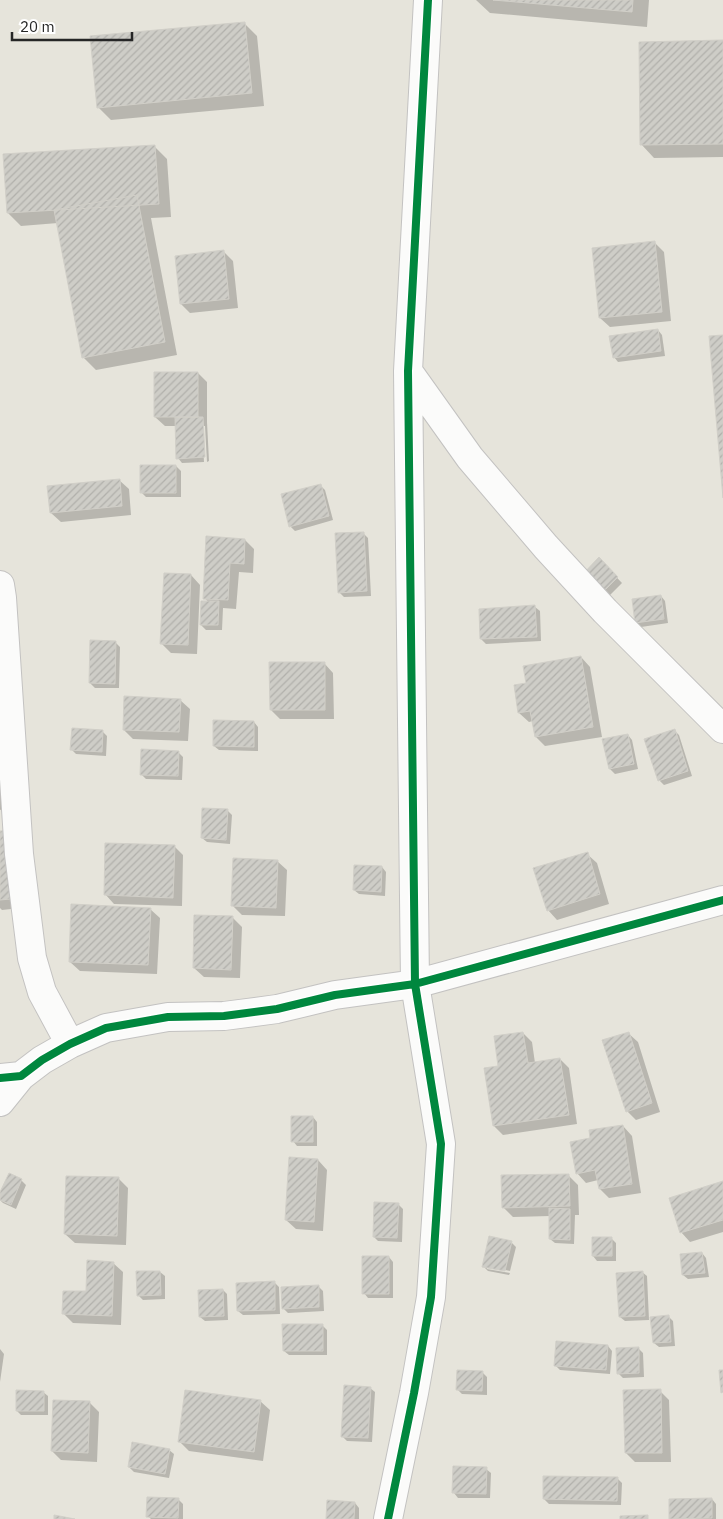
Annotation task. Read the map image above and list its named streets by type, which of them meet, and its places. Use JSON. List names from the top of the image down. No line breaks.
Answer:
{"scale_bar":"20 m"}
